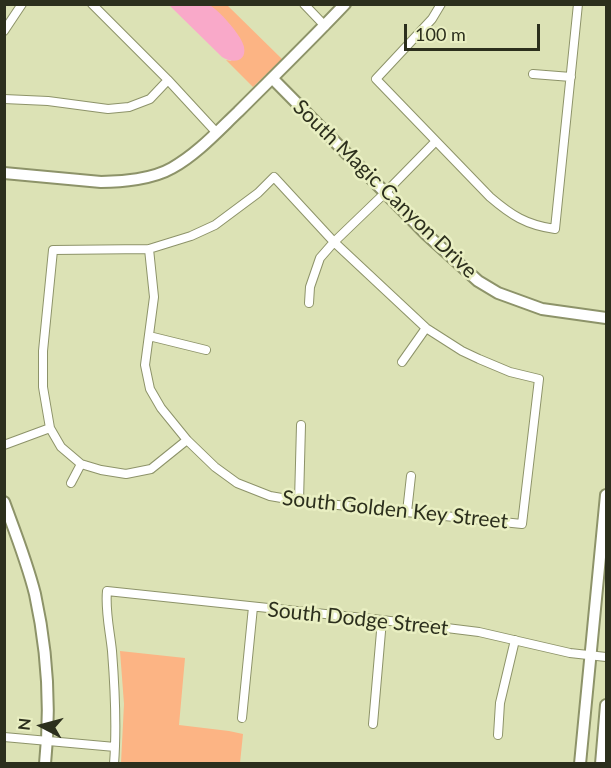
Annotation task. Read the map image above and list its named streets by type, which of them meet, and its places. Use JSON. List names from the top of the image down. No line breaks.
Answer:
{"streets":{"street":["South Magic Canyon Drive","South Golden Key Street","South Dodge Street"]},"scale_bar":"100 m","north":"left"}
